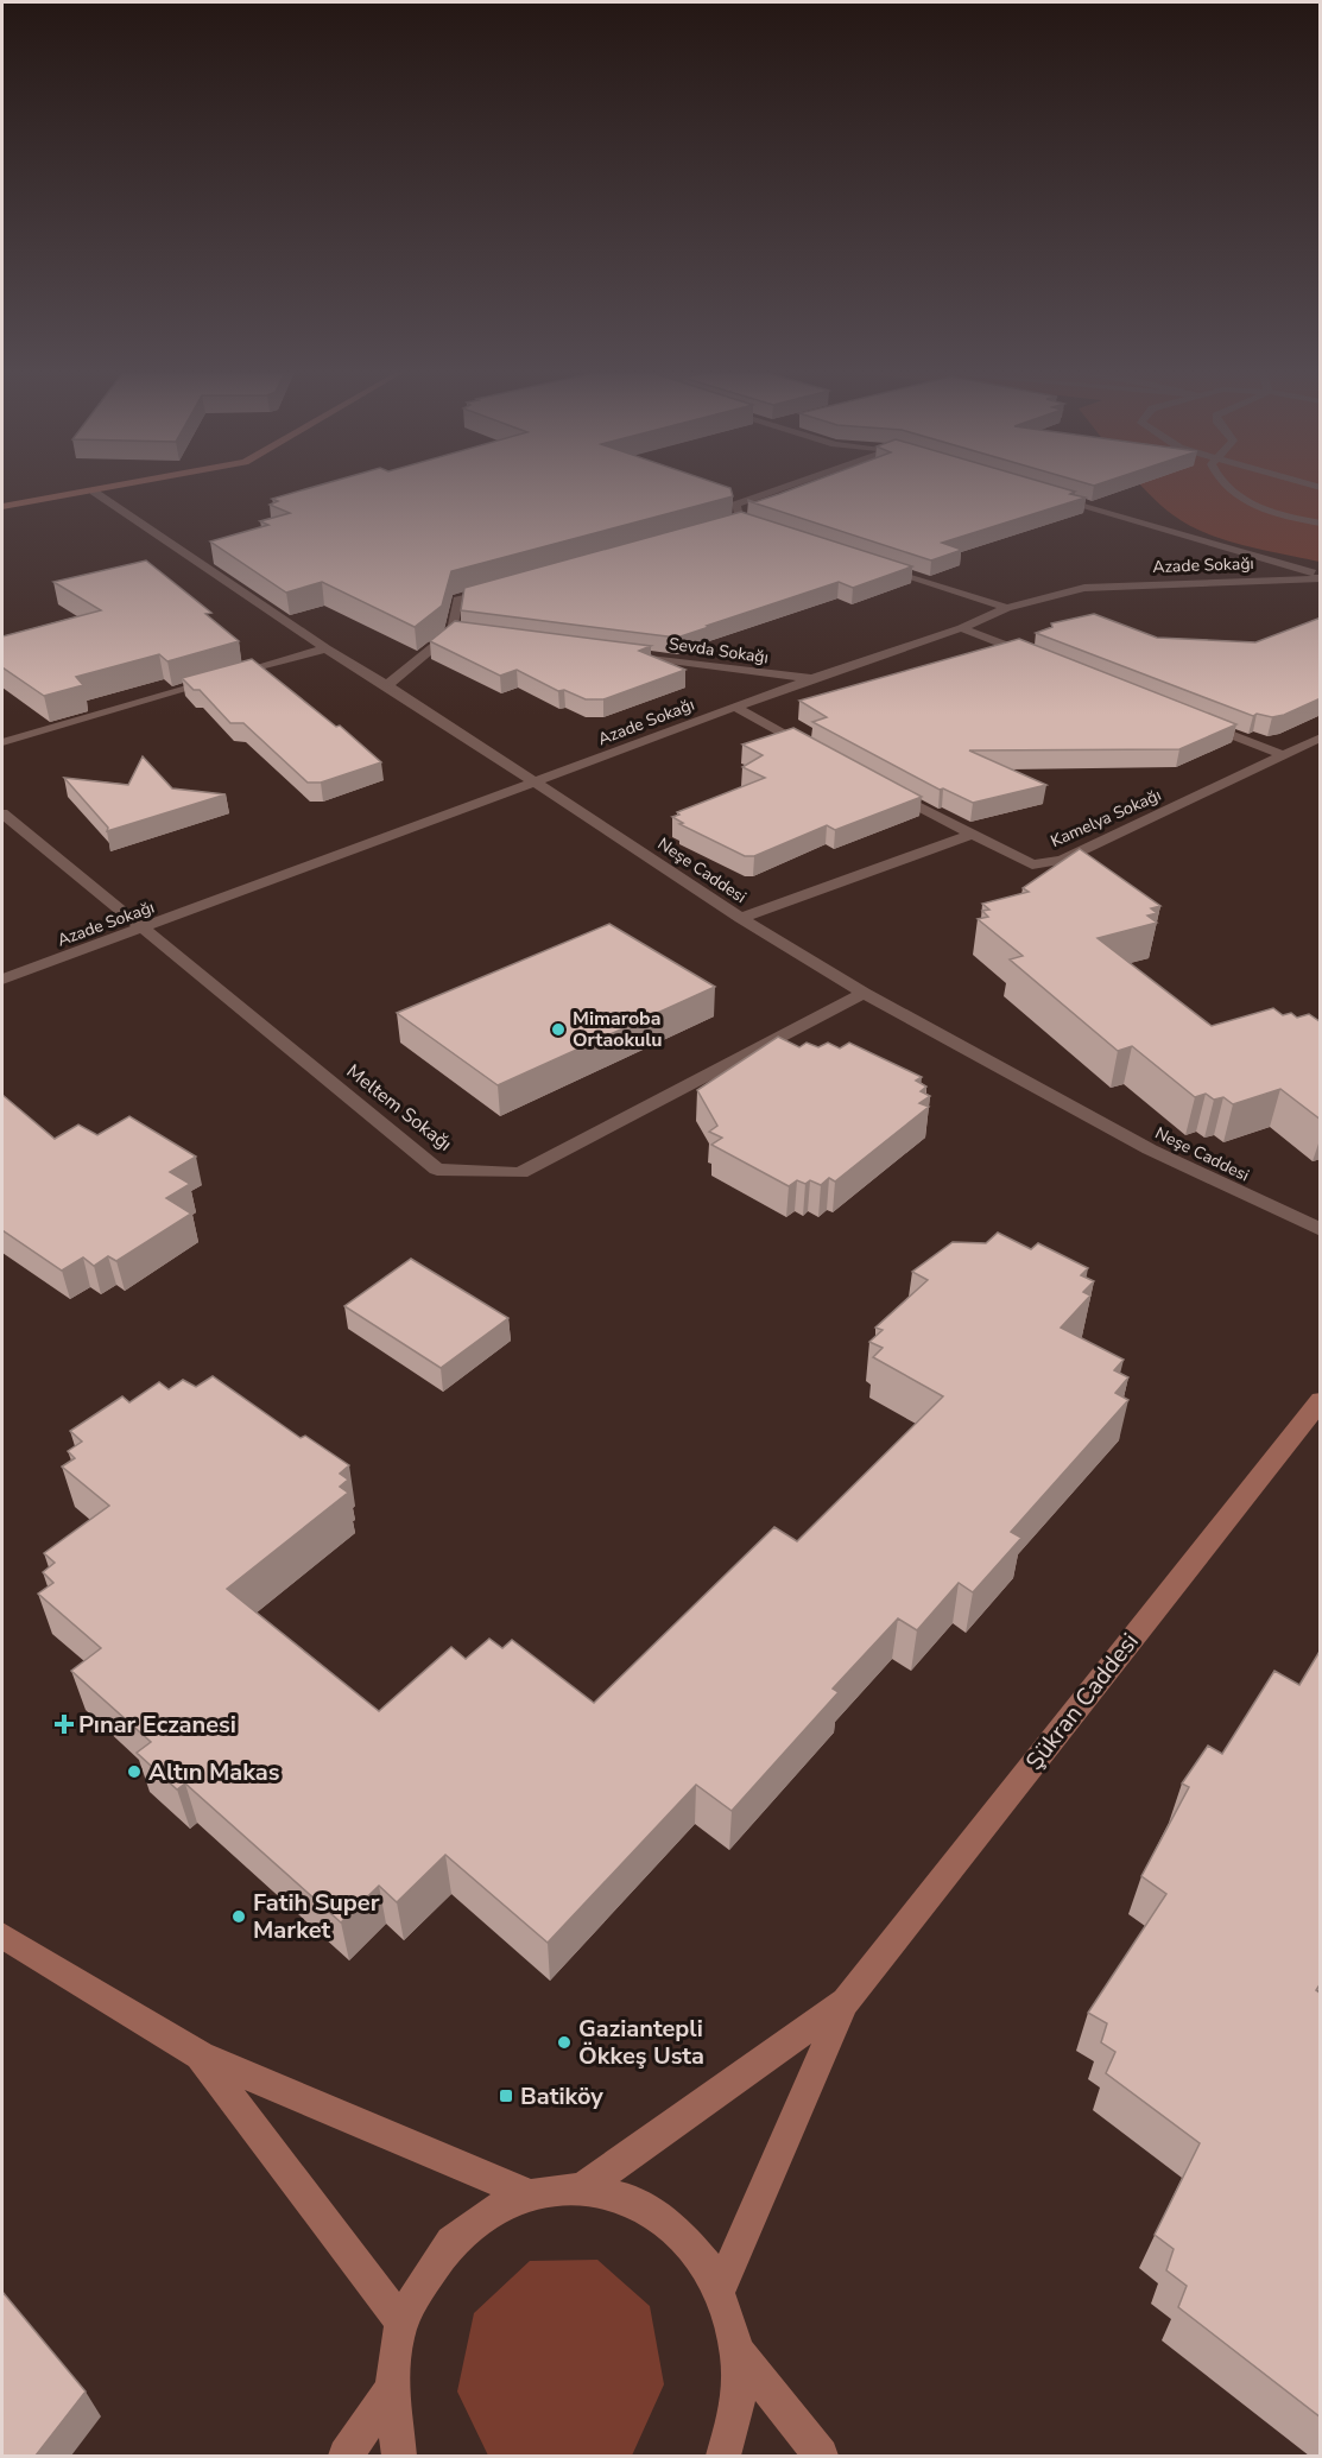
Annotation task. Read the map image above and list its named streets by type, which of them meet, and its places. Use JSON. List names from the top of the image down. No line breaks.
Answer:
{"streets":{"main road":["Şükran Caddesi"],"street":["Azade Sokağı","Sevda Sokağı","Kamelya Sokağı","Neşe Caddesi","Meltem Sokağı"]},"crossings":[["Azade Sokağı","Sevda Sokağı"],["Azade Sokağı","Neşe Caddesi"],["Azade Sokağı","Meltem Sokağı"],["Neşe Caddesi","Meltem Sokağı"]],"places":{"other":["Mimaroba Ortaokulu","Altın Makas","Fatih Super Market","Gaziantepli Ökkeş Usta"],"health":["Pınar Eczanesi"],"transit":["Batiköy"]}}
